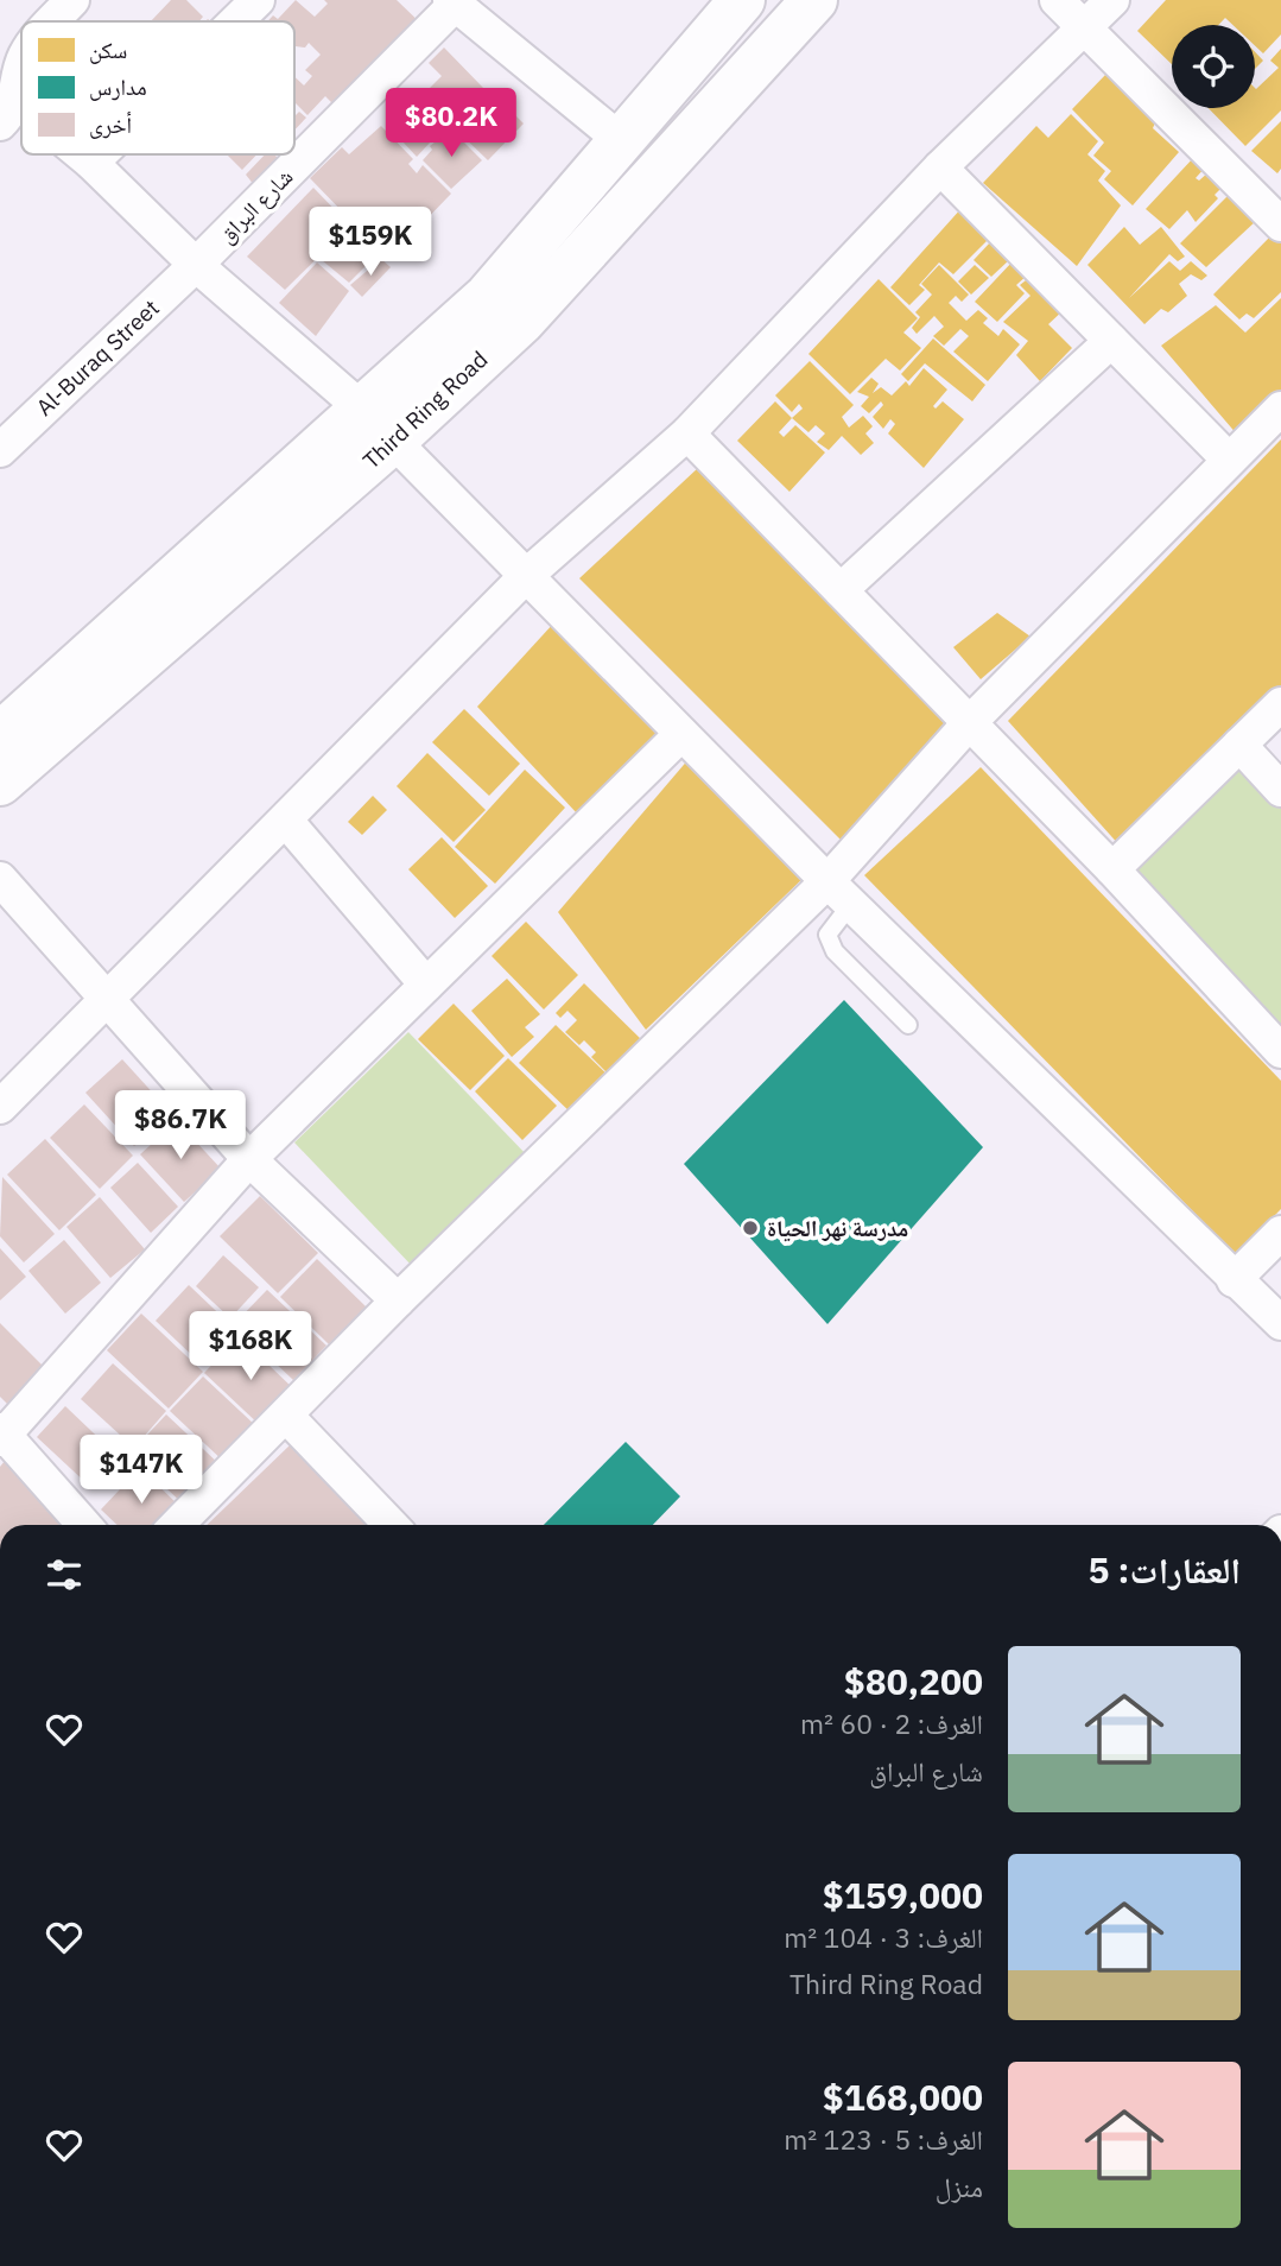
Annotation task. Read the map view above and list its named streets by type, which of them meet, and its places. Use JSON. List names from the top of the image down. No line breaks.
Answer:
{"streets":{"highway":["Third Ring Road"],"street":["شارع البراق","Al-Buraq Street"]},"crossings":[["شارع البراق","Al-Buraq Street"]],"places":["مدرسة نهر الحياة"],"legend":["سكن","مدارس","أخرى"],"page":{"price":["$80.2K","$159K","$86.7K","$168K","$147K"],"heading":"العقارات: 5","list":[{"name":"$80,200","note":"الغرف: 2 · 60 m² · شارع البراق"},{"name":"$159,000","note":"الغرف: 3 · 104 m² · Third Ring Road"},{"name":"$168,000","note":"الغرف: 5 · 123 m² · منزل"}]}}
